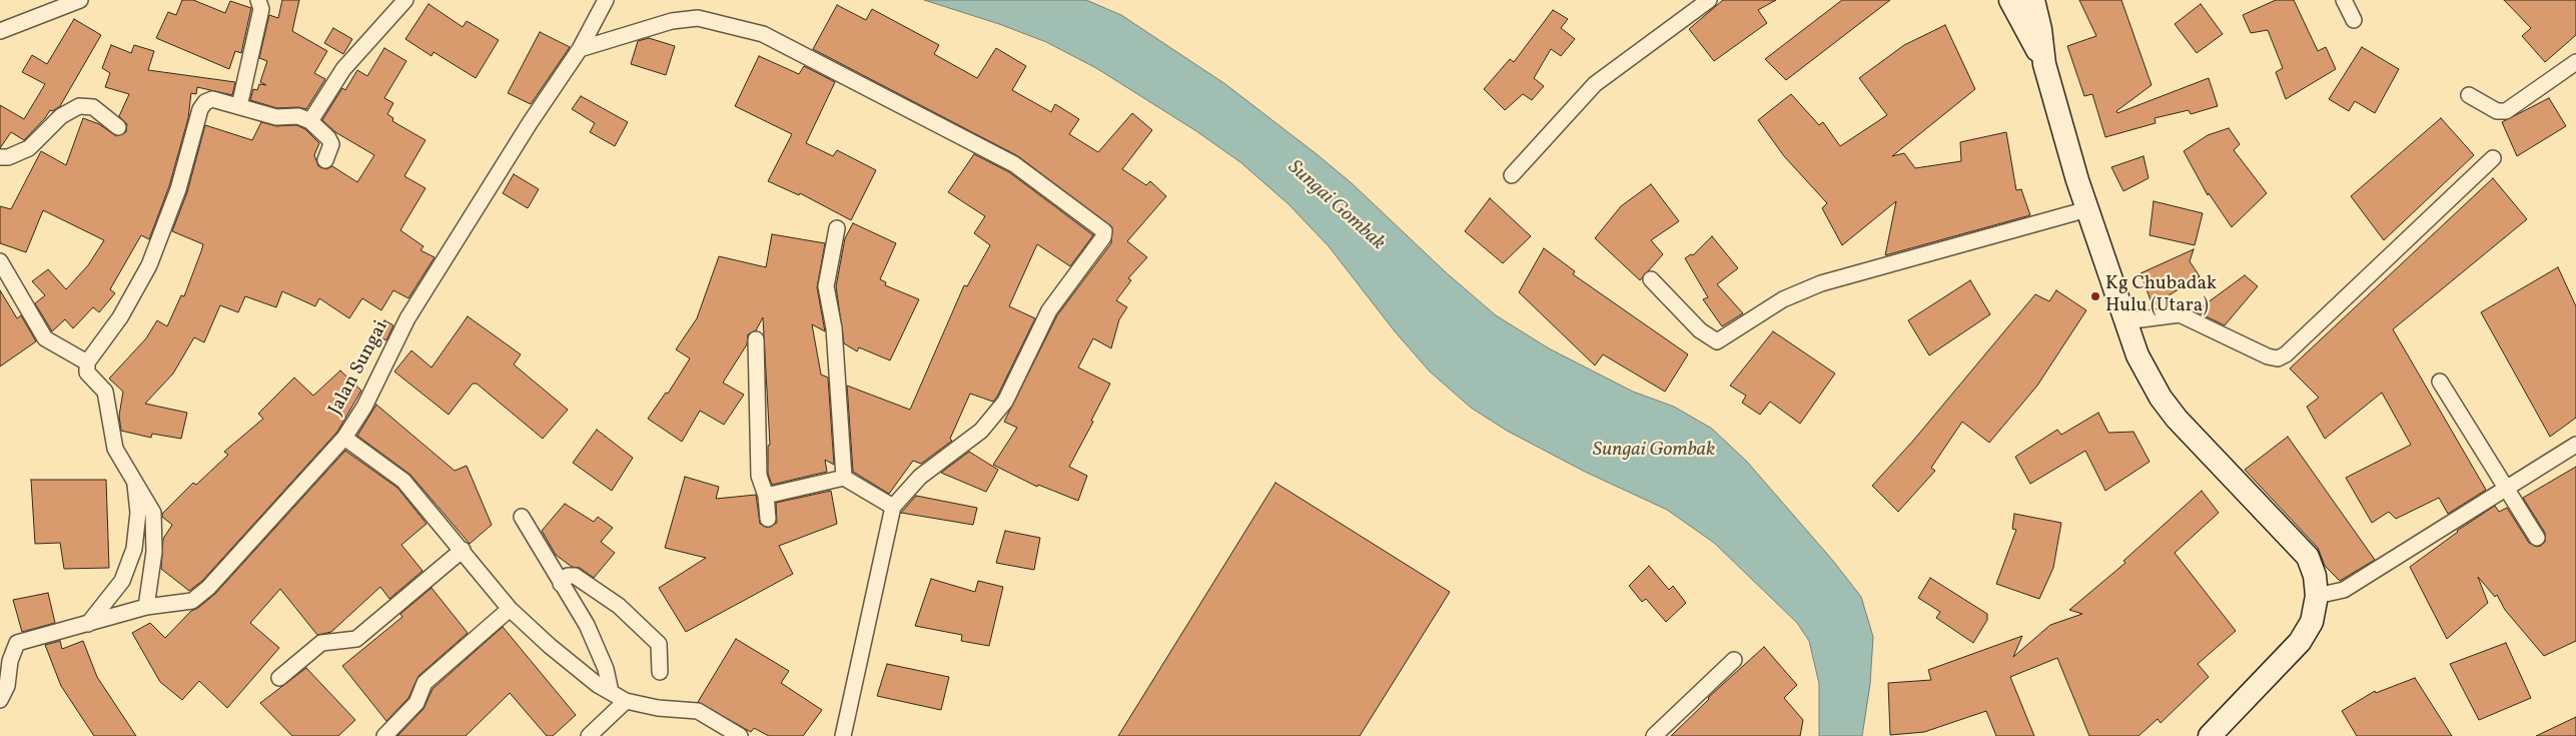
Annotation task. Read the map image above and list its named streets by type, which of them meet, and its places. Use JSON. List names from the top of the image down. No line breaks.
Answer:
{"streets":{"street":["Jalan Sungai"]},"water":["Sungai Gombak"],"places":["Kg Chubadak Hulu (Utara)"]}
